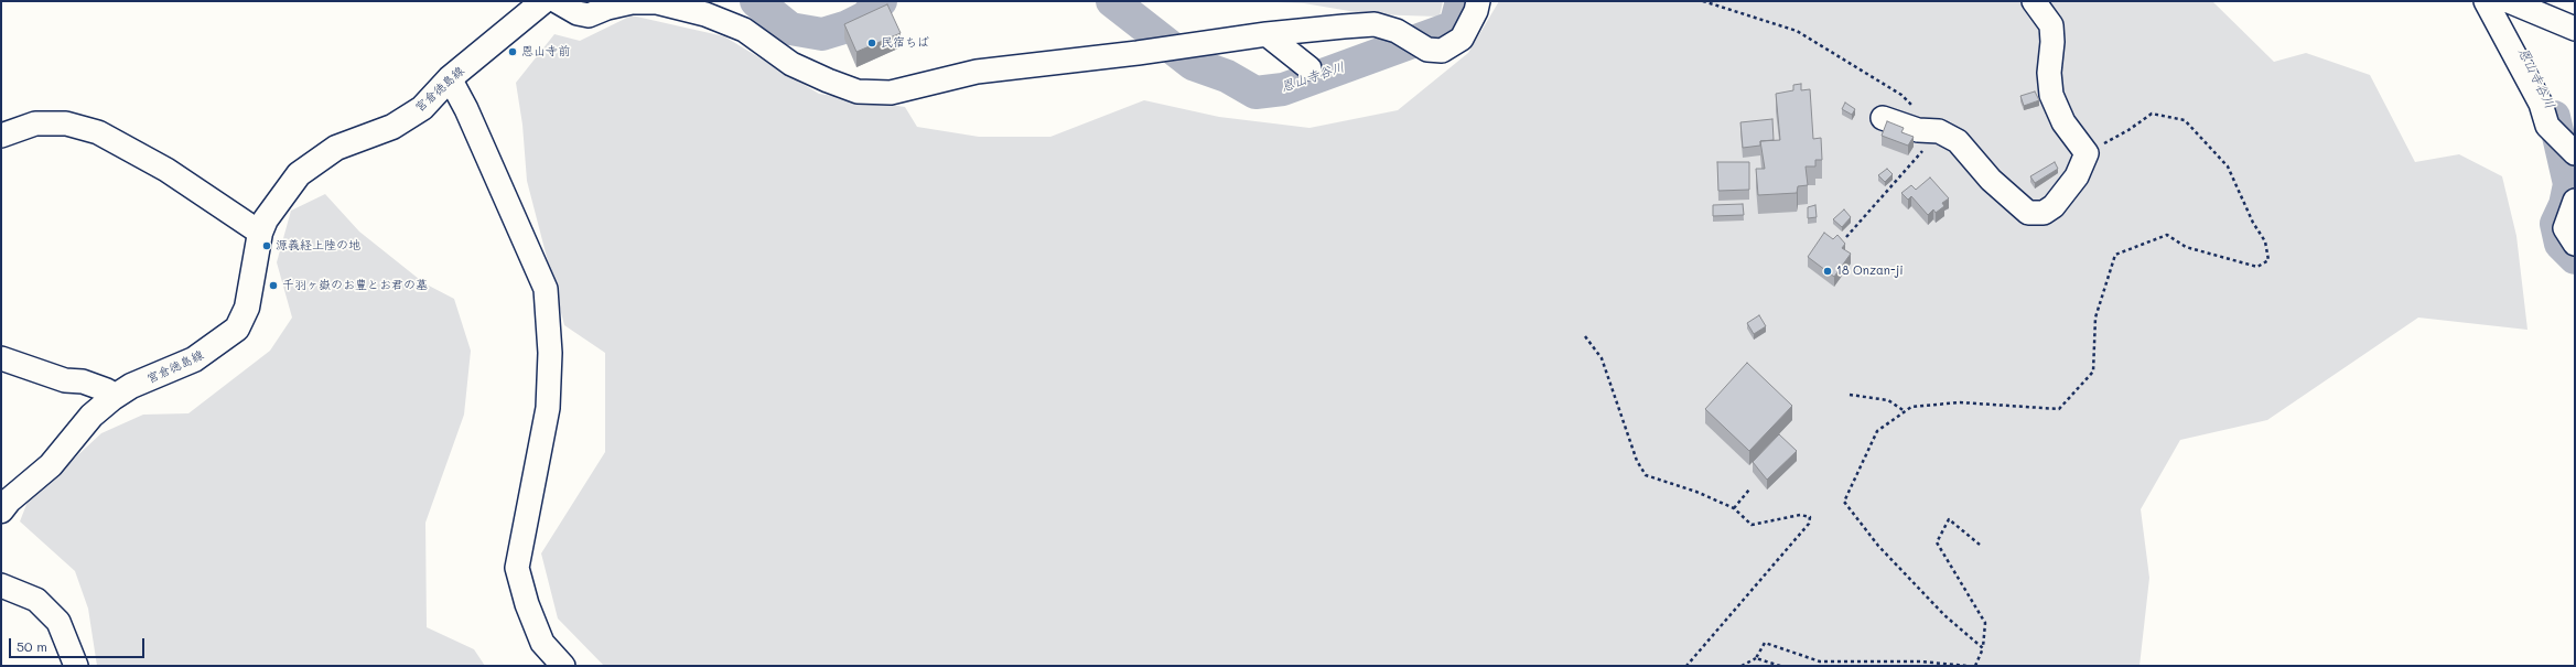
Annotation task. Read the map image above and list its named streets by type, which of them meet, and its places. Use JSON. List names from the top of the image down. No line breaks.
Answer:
{"streets":{"main road":["宮倉徳島線"]},"water":["恩山寺谷川"],"places":["民宿ちば","恩山寺前","源義経上陸の地","18 Onzan-ji","千羽ヶ嶽のお豊とお君の墓"],"scale_bar":"50 m"}
